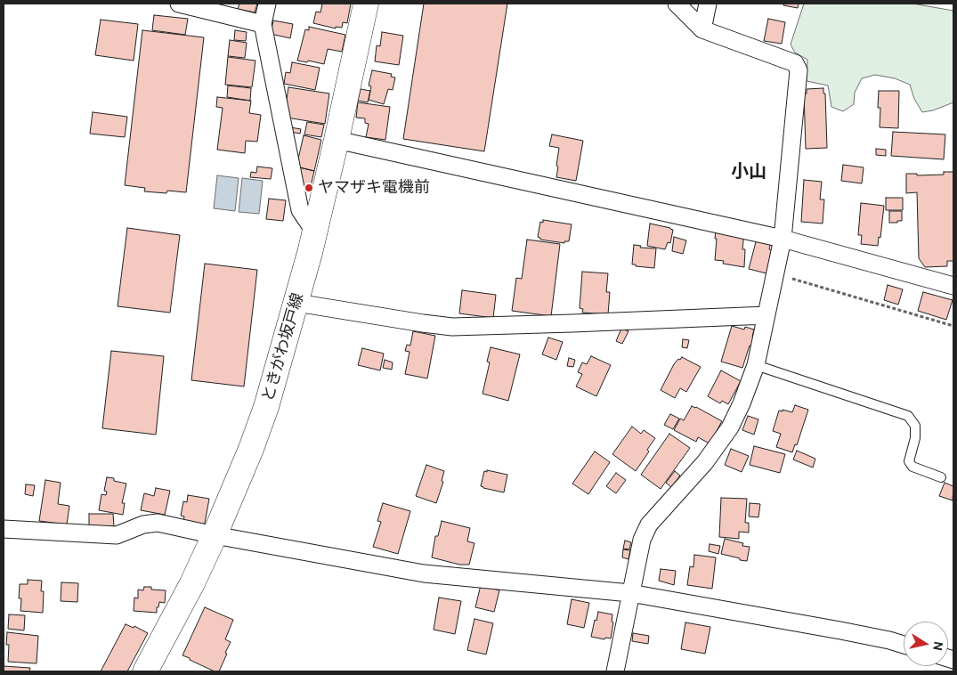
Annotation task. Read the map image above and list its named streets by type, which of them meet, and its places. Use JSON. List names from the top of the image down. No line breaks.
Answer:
{"streets":{"main road":["ときがわ坂戸線"]},"districts":["小山"],"places":["ヤマザキ電機前"],"north":"right"}
